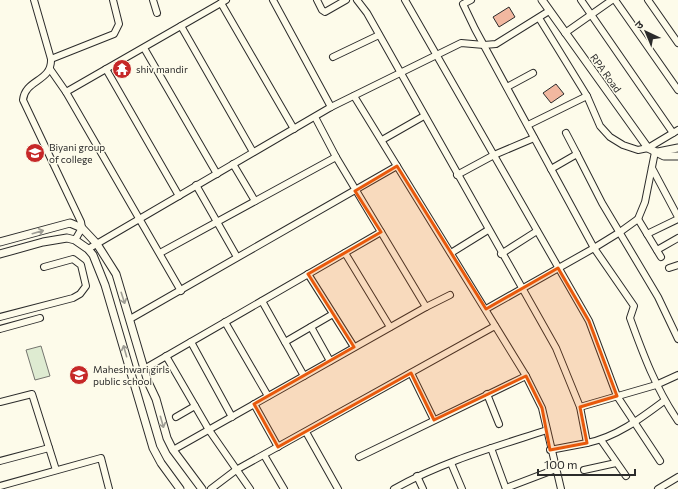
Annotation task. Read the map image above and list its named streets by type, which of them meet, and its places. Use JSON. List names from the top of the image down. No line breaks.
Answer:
{"streets":{"street":["RPA Road"]},"places":{"temple":["shiv mandir"],"school or university":["Biyani group of college","Maheshwari girls public school"]},"scale_bar":"100 m","north":"top left"}
